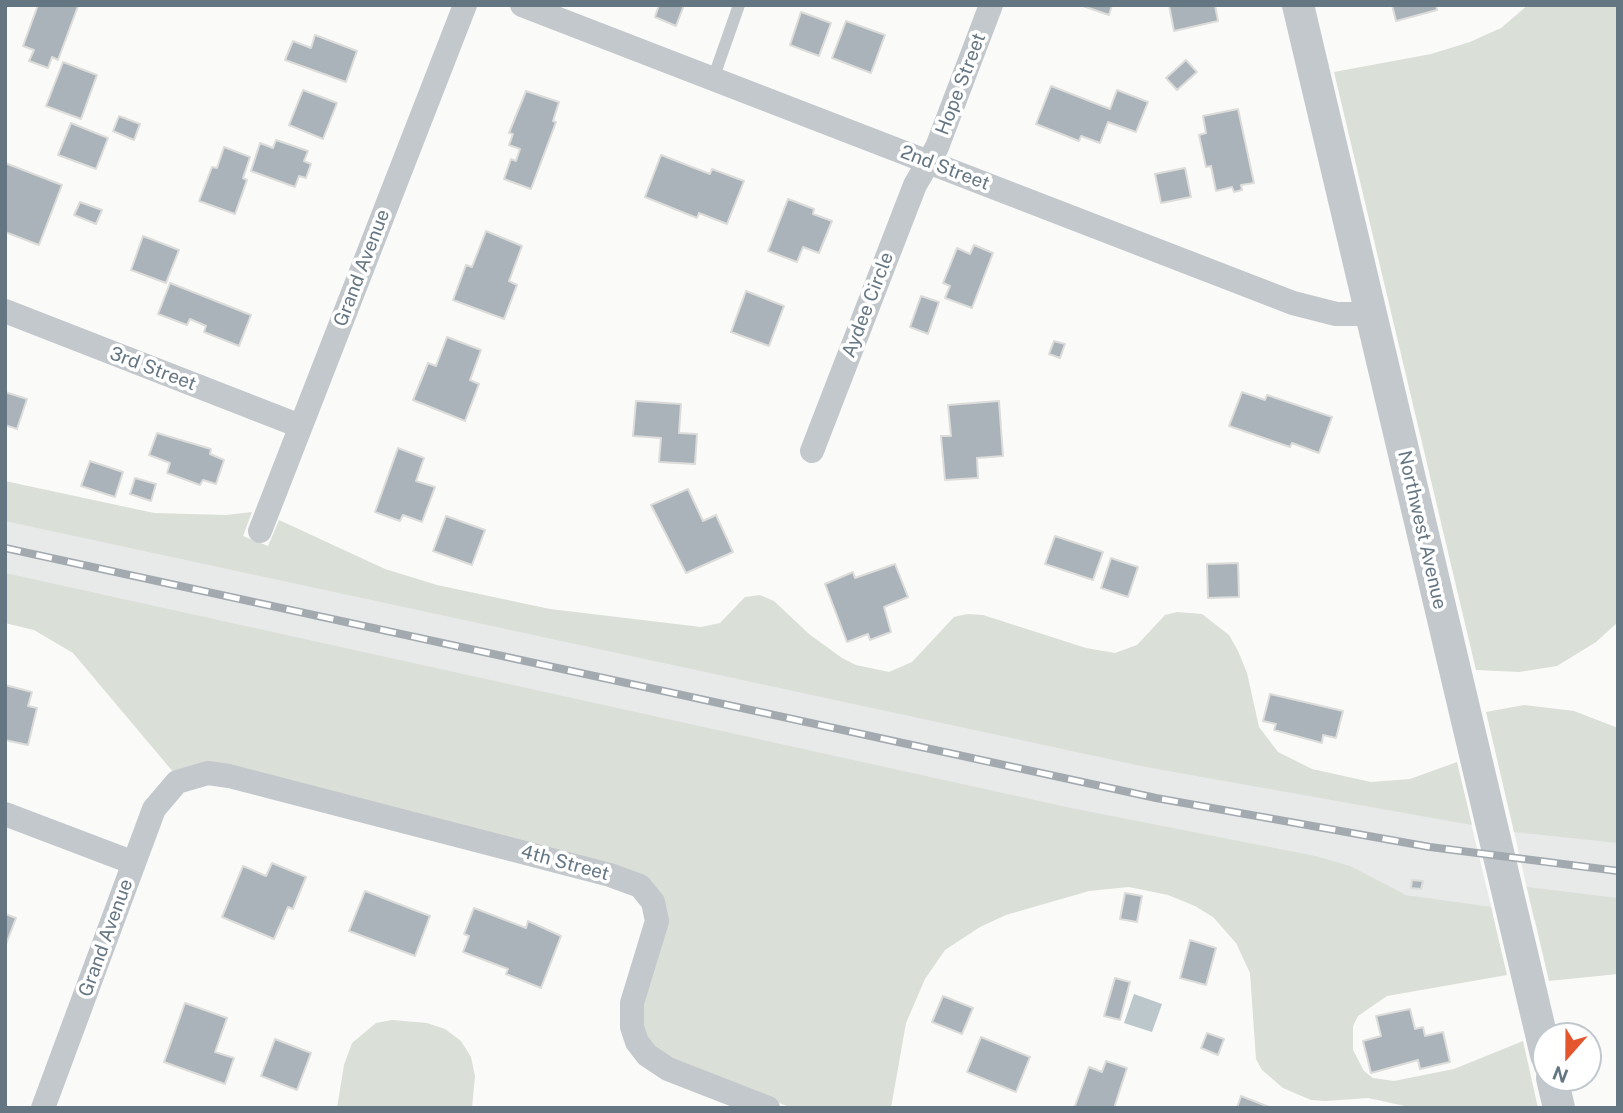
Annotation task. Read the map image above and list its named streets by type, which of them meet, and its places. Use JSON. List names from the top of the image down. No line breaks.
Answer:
{"streets":{"street":["Hope Street","2nd Street","Grand Avenue","Aydee Circle","3rd Street","Northwest Avenue","4th Street"]},"crossings":[["Hope Street","2nd Street"],["Hope Street","Aydee Circle"],["2nd Street","Aydee Circle"],["2nd Street","Northwest Avenue"],["Grand Avenue","3rd Street"],["Grand Avenue","4th Street"]],"north":"bottom"}
